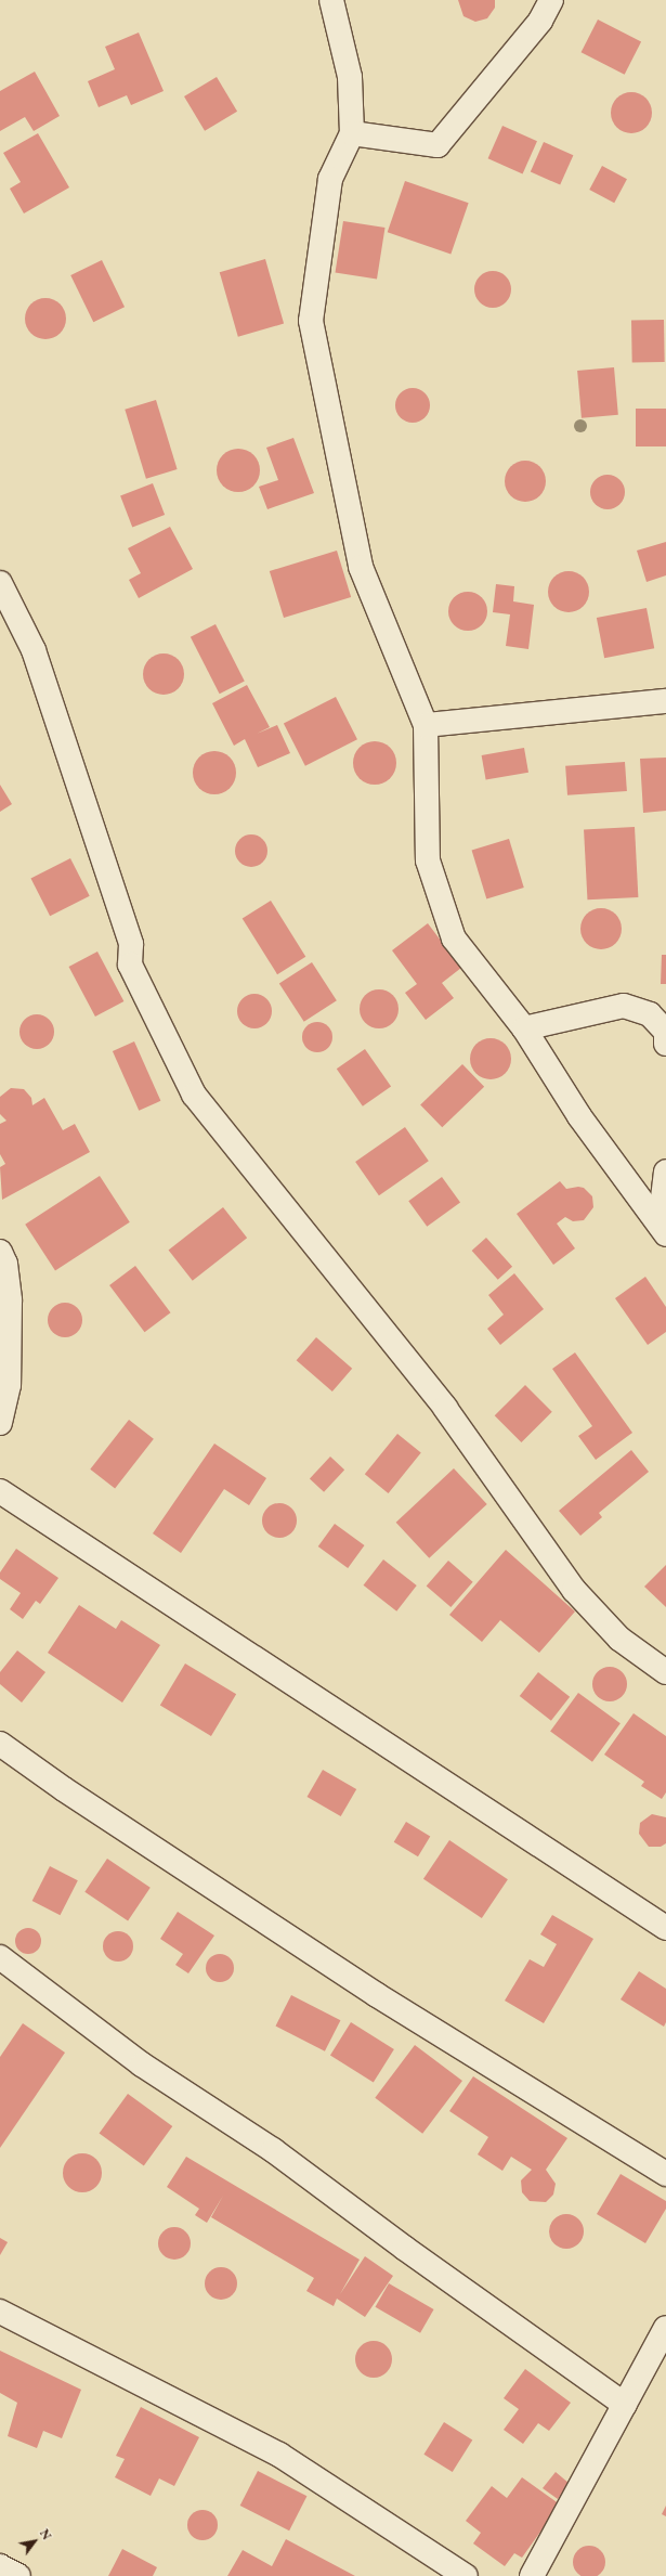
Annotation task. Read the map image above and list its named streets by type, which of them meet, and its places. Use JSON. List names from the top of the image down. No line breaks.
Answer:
{"north":"top right"}
